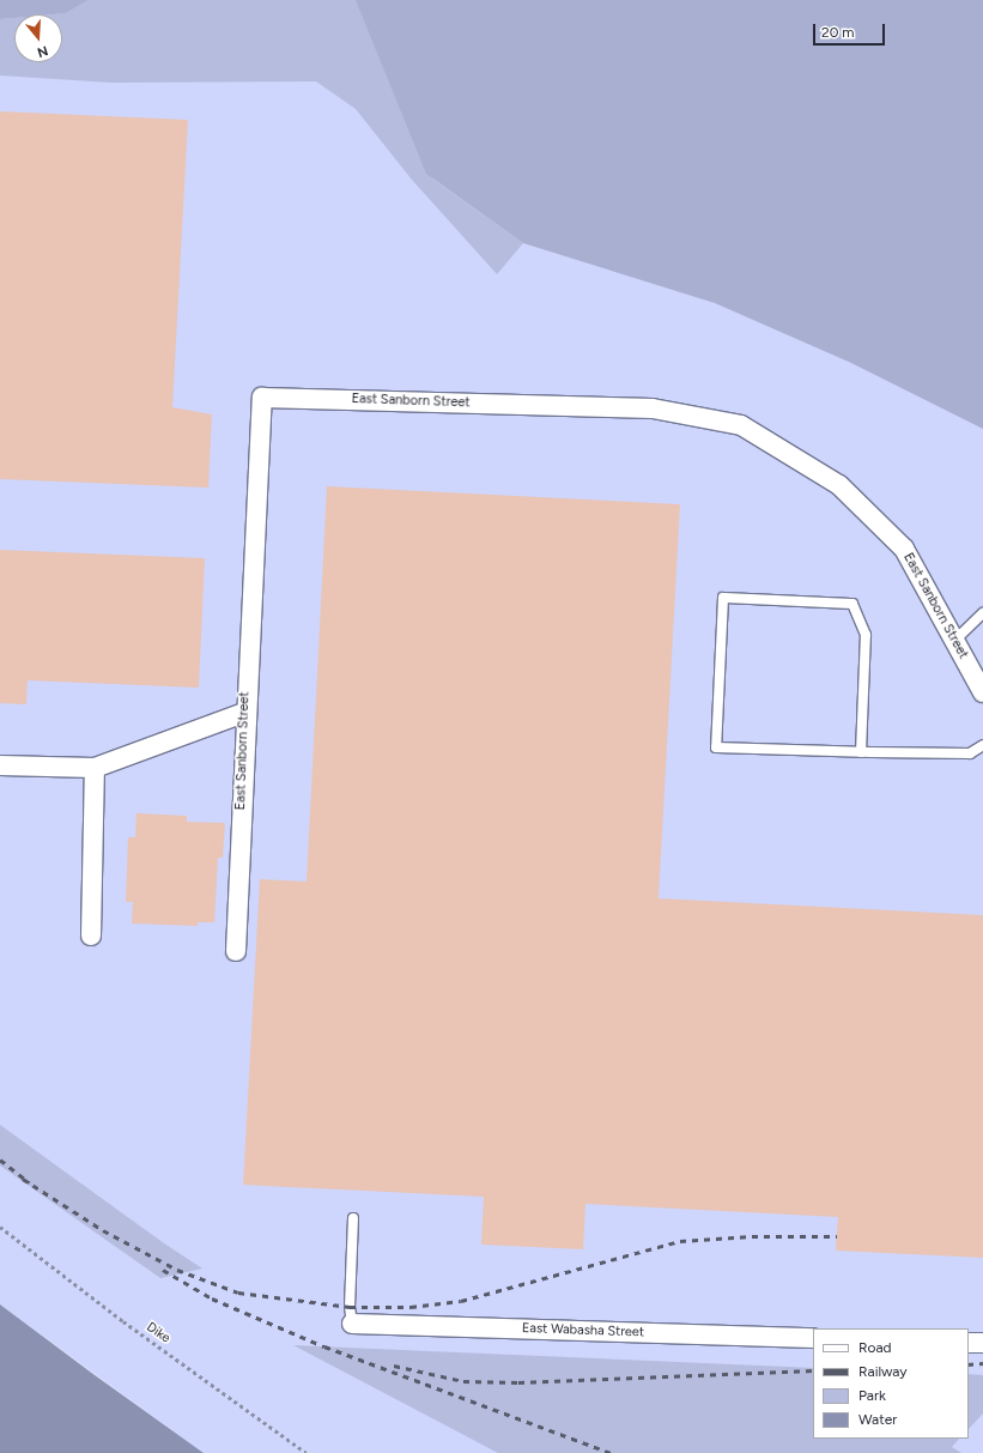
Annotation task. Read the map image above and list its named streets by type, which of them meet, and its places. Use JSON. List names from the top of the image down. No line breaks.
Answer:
{"streets":{"street":["East Sanborn Street","East Wabasha Street"],"path":["Dike"]},"legend":["Road","Railway","Park","Water"],"scale_bar":"20 m","north":"bottom"}
